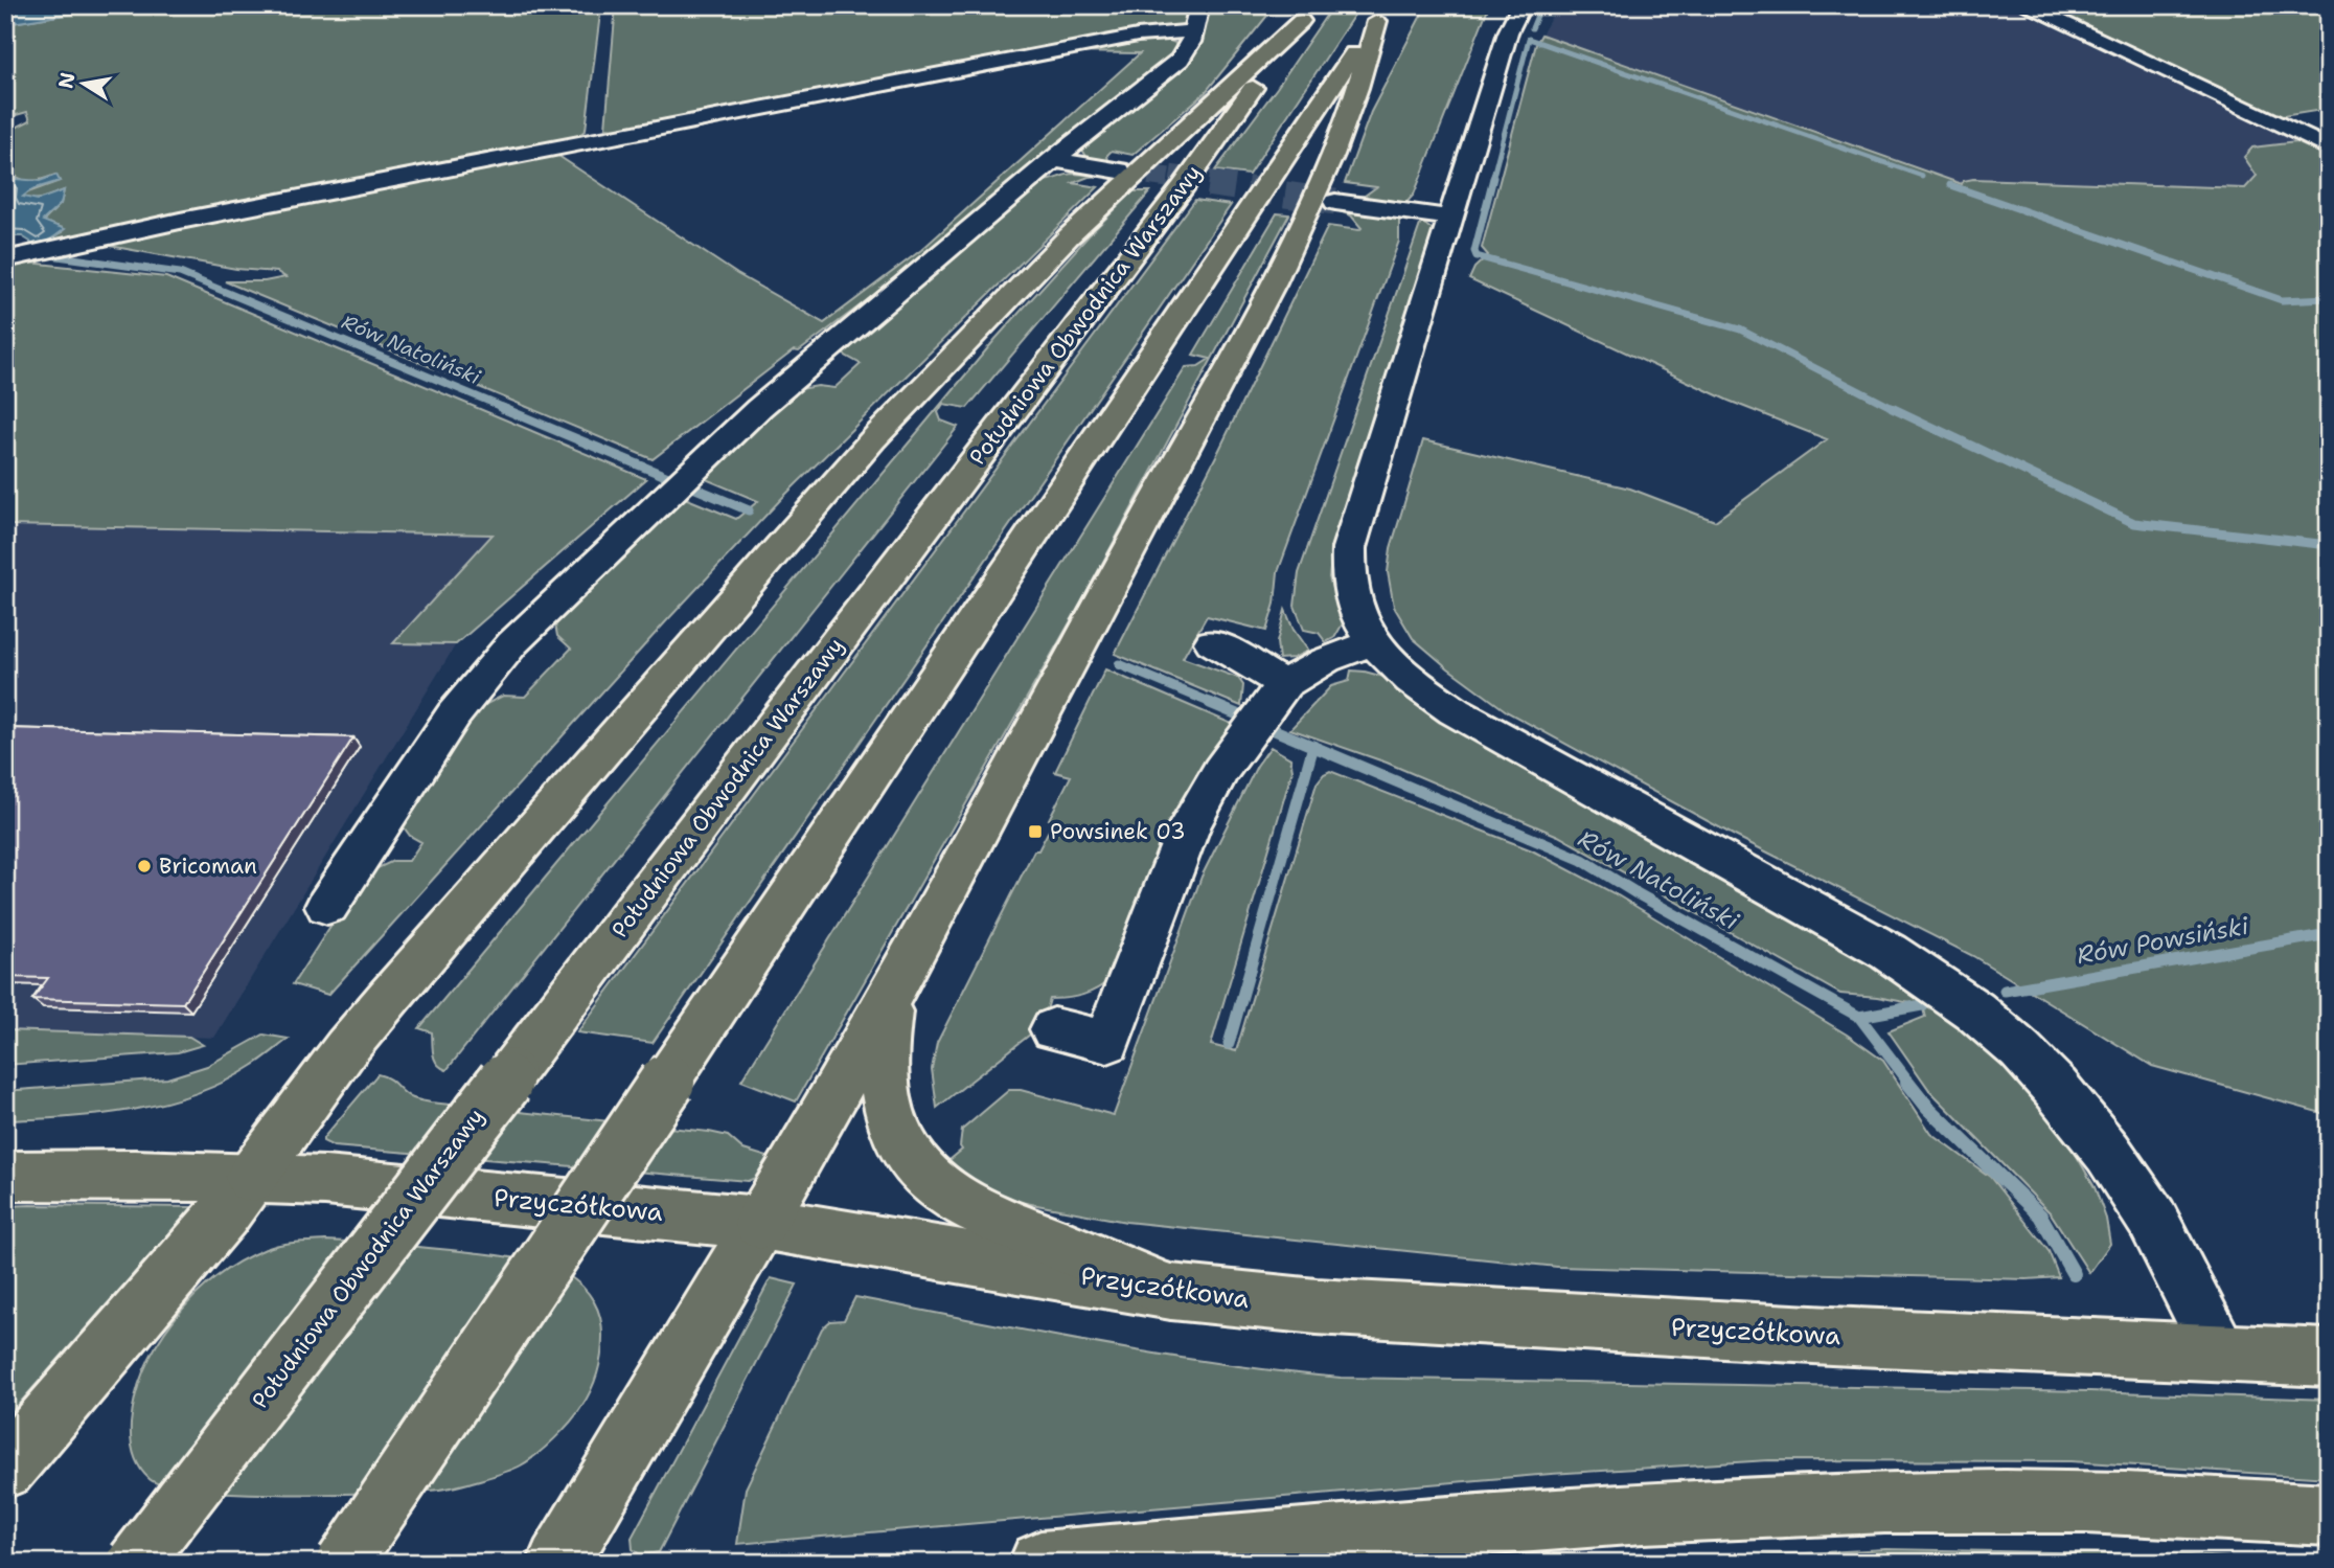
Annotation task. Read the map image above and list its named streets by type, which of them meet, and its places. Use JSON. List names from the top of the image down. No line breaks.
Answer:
{"streets":{"main road":["Południowa Obwodnica Warszawy","Przyczółkowa"]},"water":["Rów Natoliński","Rów Powsiński"],"places":{"transit":["Powsinek 03"],"other":["Bricoman"]},"north":"left"}
